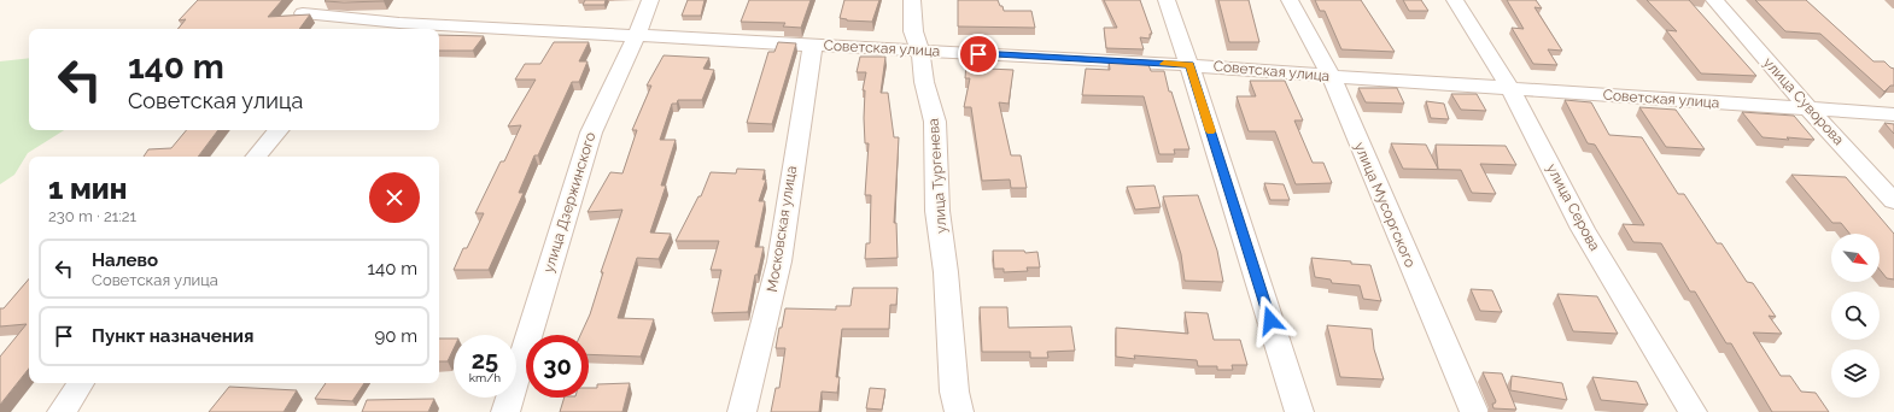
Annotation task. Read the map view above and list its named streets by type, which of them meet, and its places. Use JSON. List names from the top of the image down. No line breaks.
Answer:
{"streets":{"street":["Советская улица","улица Суворова","улица Тургенева","улица Дзержинского","улица Мусоргского","улица Серова","Московская улица"]},"crossings":[["Советская улица","улица Суворова"],["Советская улица","улица Тургенева"],["Советская улица","улица Дзержинского"],["Советская улица","улица Мусоргского"],["Советская улица","улица Серова"],["Советская улица","Московская улица"]],"north":"bottom right","page":{"turn":["140 m","Советская улица"],"heading":["1 мин","230 m · 21:21"],"list":[{"name":"Налево","note":"Советская улица","value":"140 m"},{"name":"Пункт назначения","value":"90 m"}],"speed":"25 km/h","limit":"30"}}
